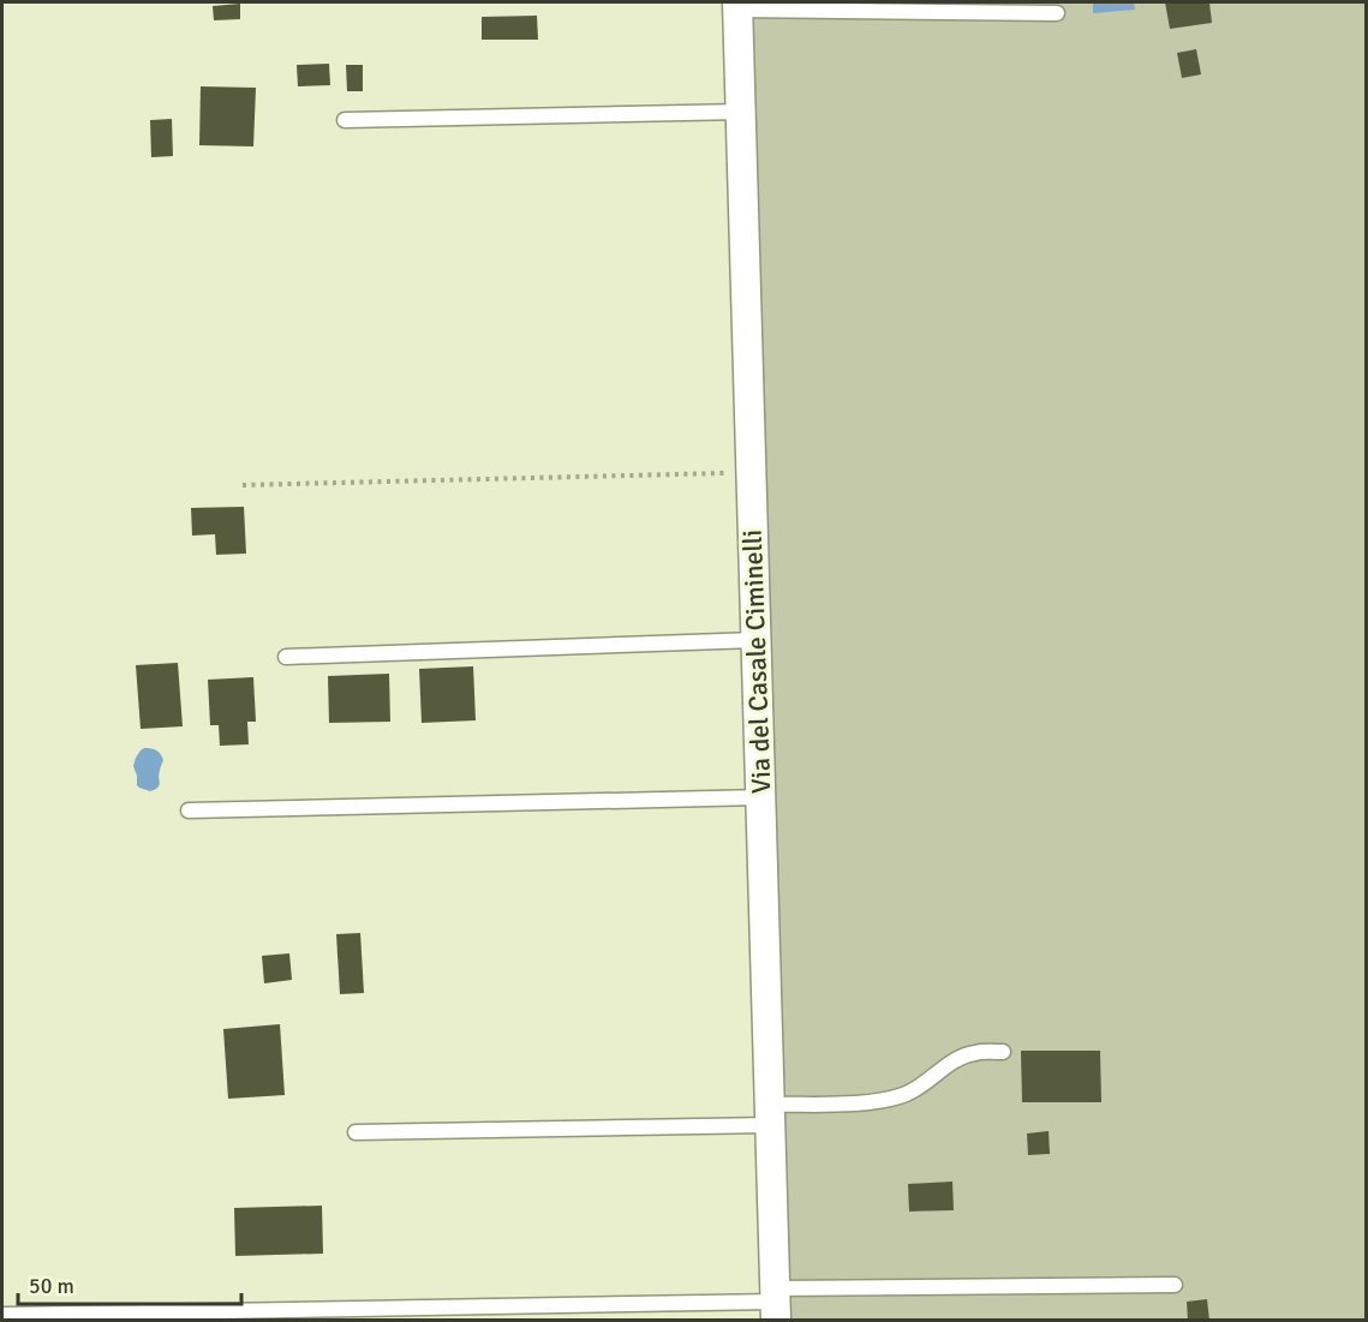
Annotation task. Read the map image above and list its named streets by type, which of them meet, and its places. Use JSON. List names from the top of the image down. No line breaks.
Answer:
{"streets":{"street":["Via del Casale Ciminelli"]},"scale_bar":"50 m"}
